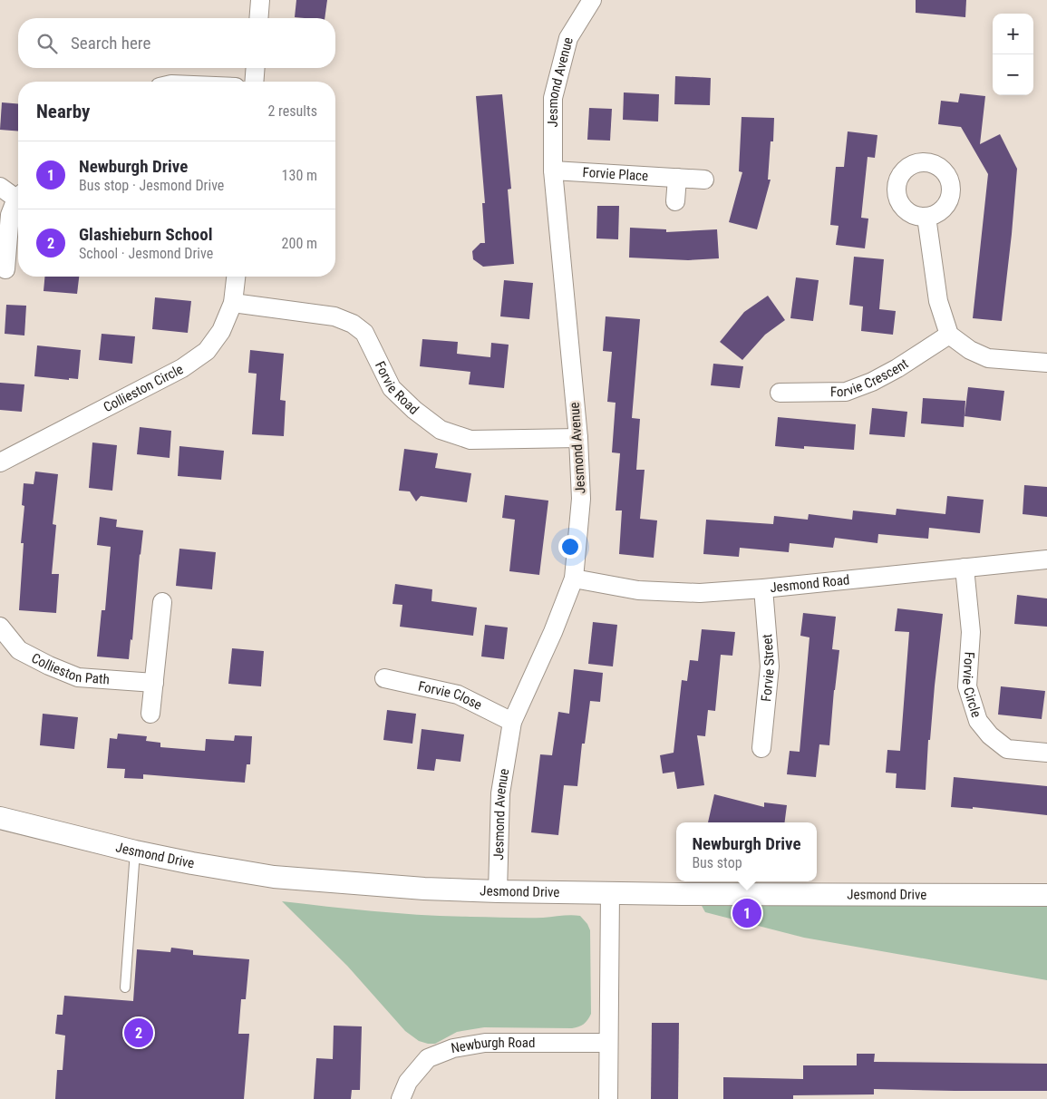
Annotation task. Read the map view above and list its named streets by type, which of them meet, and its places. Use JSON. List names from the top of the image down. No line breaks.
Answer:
{"streets":{"street":["Jesmond Avenue","Forvie Place","Forvie Crescent","Forvie Road","Collieston Circle","Jesmond Road","Collieston Path","Forvie Street","Forvie Circle","Forvie Close","Jesmond Drive","Newburgh Road"]},"crossings":[["Jesmond Avenue","Forvie Place"],["Jesmond Avenue","Forvie Road"],["Jesmond Avenue","Jesmond Road"],["Jesmond Avenue","Forvie Close"],["Jesmond Avenue","Jesmond Drive"],["Forvie Road","Collieston Circle"],["Jesmond Road","Forvie Street"],["Jesmond Road","Forvie Circle"]],"page":{"map_buttons":["+","−"],"search":"Search here","heading":["Nearby","2 results"],"list":[{"mark":"1","name":"Newburgh Drive","note":"Bus stop · Jesmond Drive","value":"130 m"},{"mark":"2","name":"Glashieburn School","note":"School · Jesmond Drive","value":"200 m"}],"popup":["Newburgh Drive","Bus stop"],"pins":["1","2"]}}
